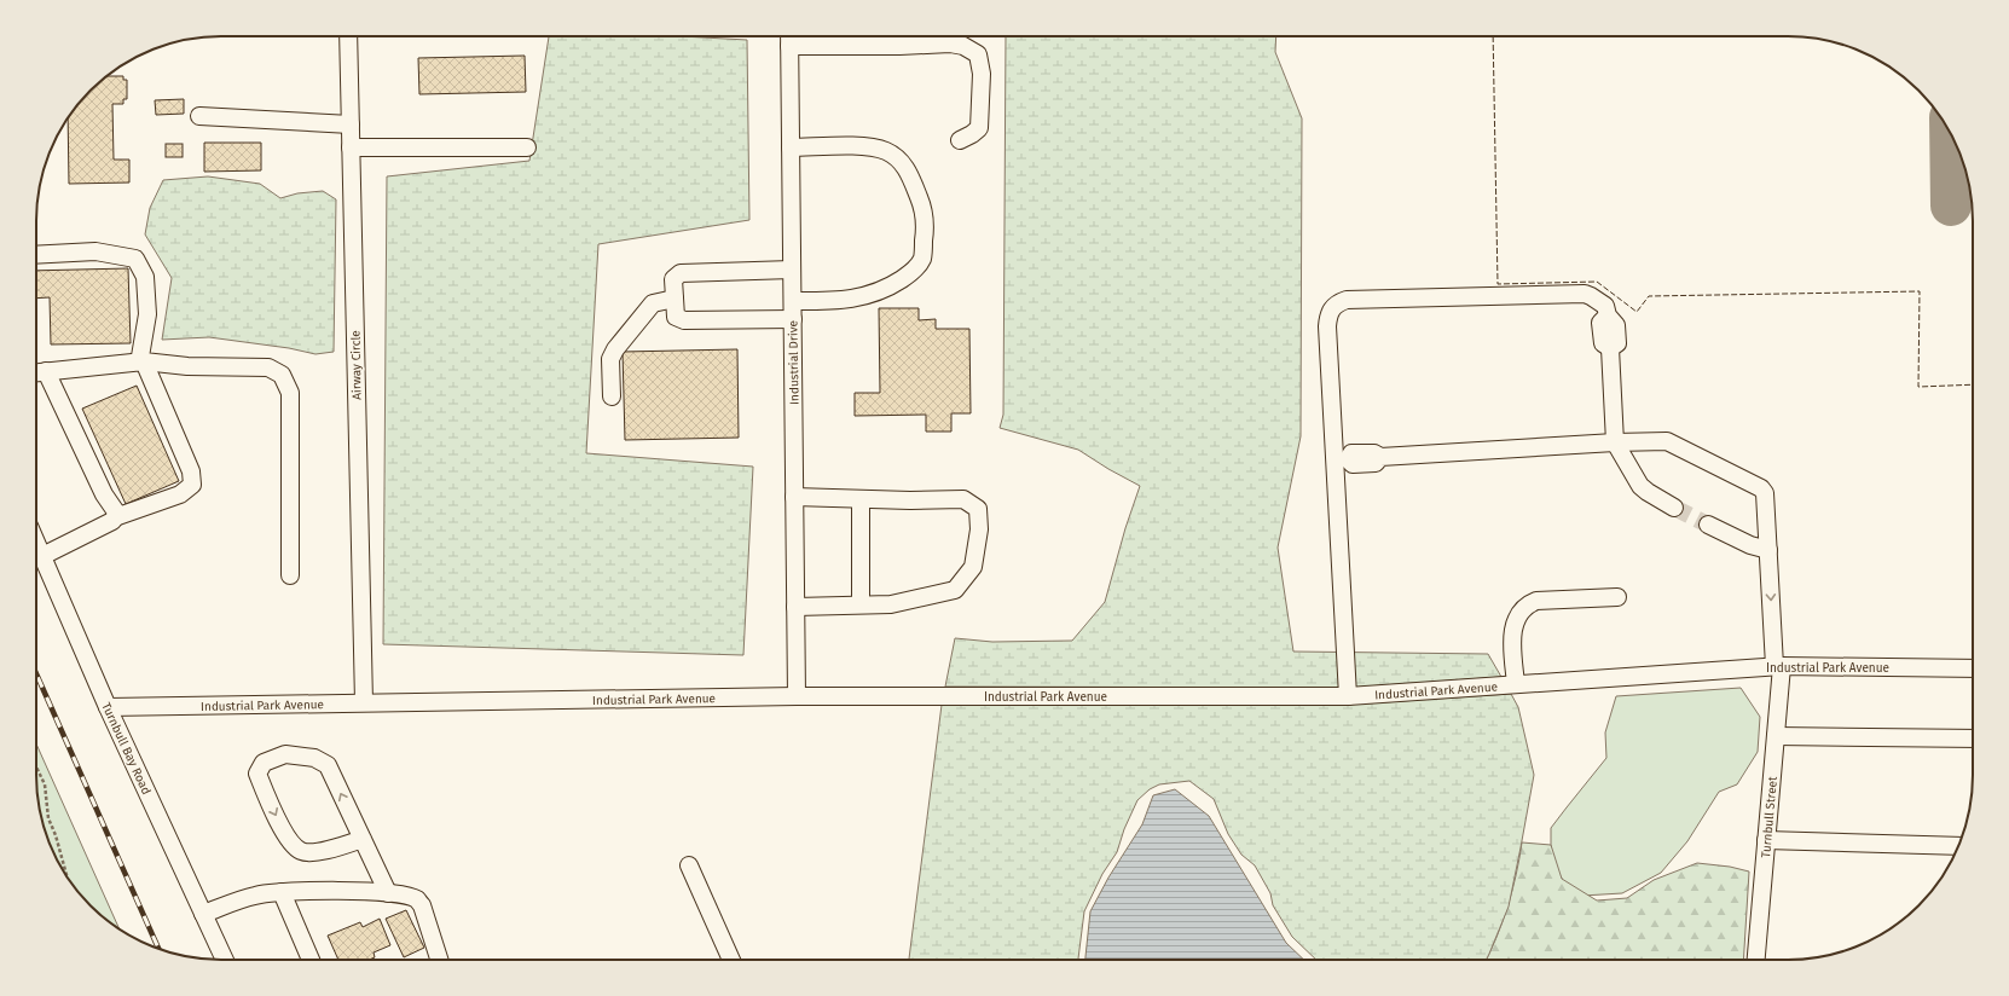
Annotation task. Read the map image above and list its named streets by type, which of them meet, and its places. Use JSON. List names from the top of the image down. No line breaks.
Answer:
{"streets":{"street":["Industrial Drive","Airway Circle","Industrial Park Avenue","Turnbull Bay Road","Turnbull Street"]},"crossings":[["Industrial Drive","Industrial Park Avenue"],["Airway Circle","Industrial Park Avenue"],["Industrial Park Avenue","Turnbull Bay Road"],["Industrial Park Avenue","Turnbull Street"]]}
